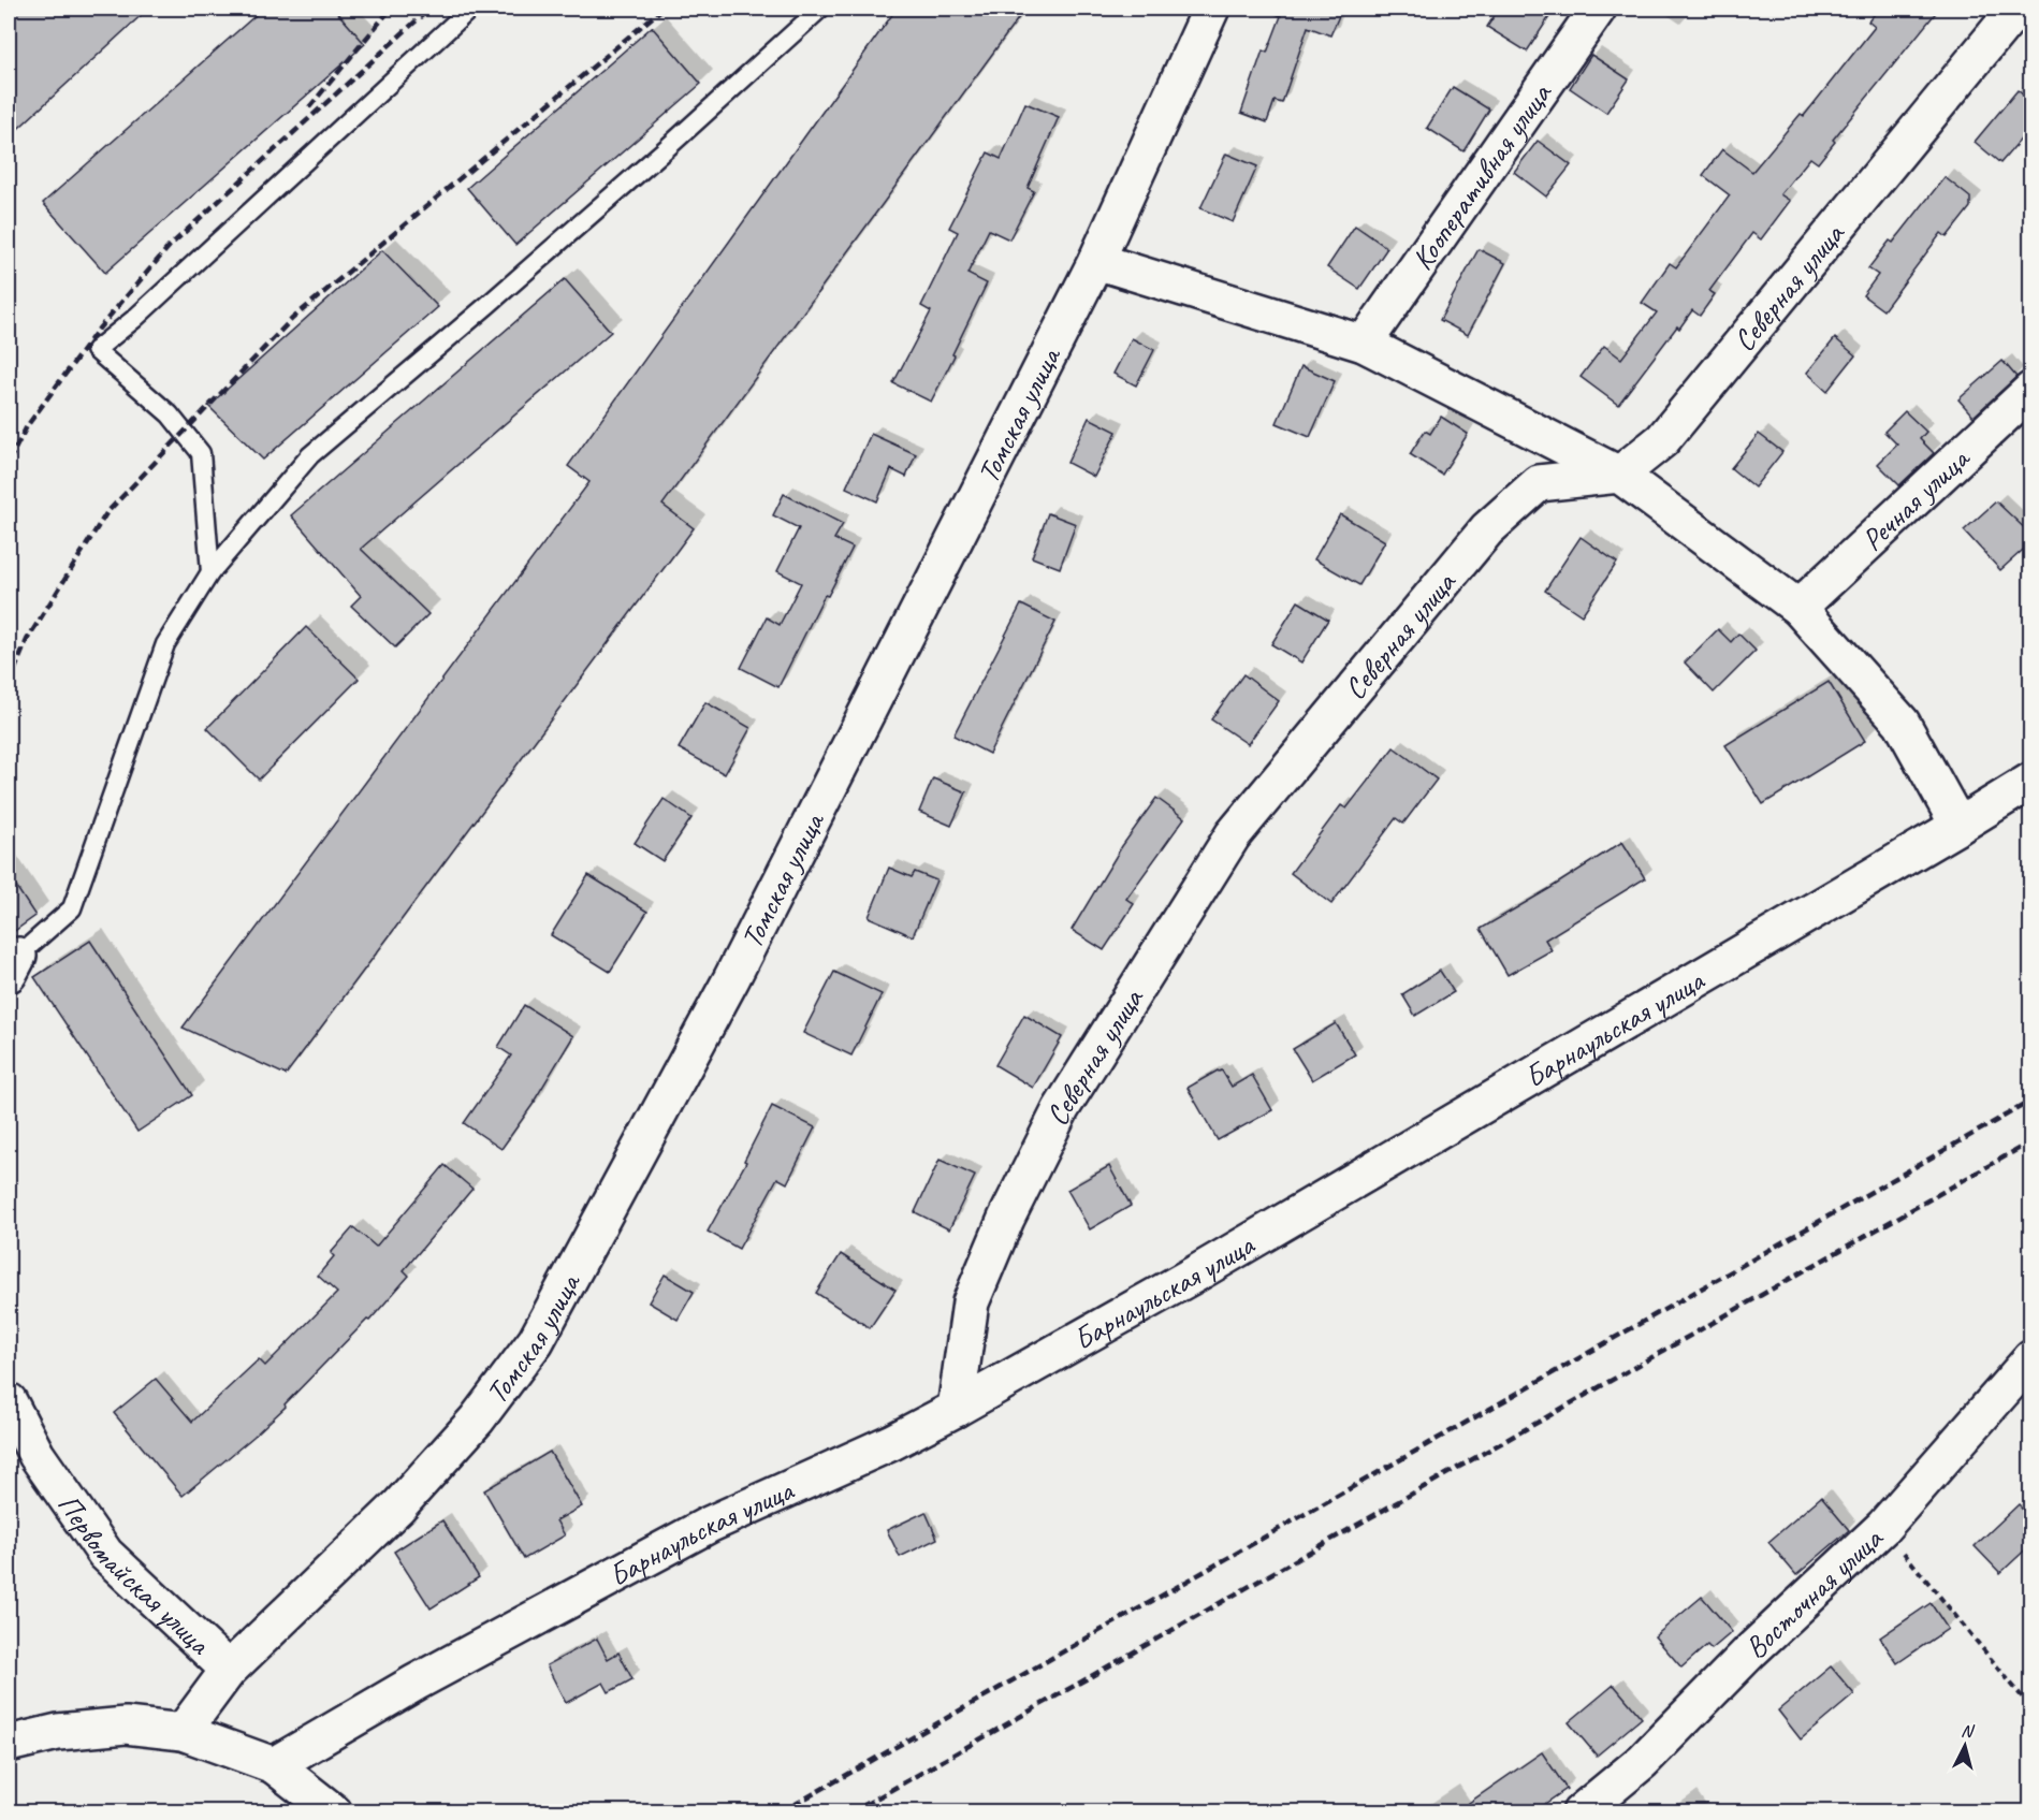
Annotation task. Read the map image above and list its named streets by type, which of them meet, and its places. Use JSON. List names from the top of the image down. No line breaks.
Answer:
{"streets":{"street":["Кооперативная улица","Северная улица","Томская улица","Речная улица","Барнаульская улица","Первомайская улица","Восточная улица"]},"crossings":[["Северная улица","Барнаульская улица"],["Томская улица","Первомайская улица"]],"north":"top"}
